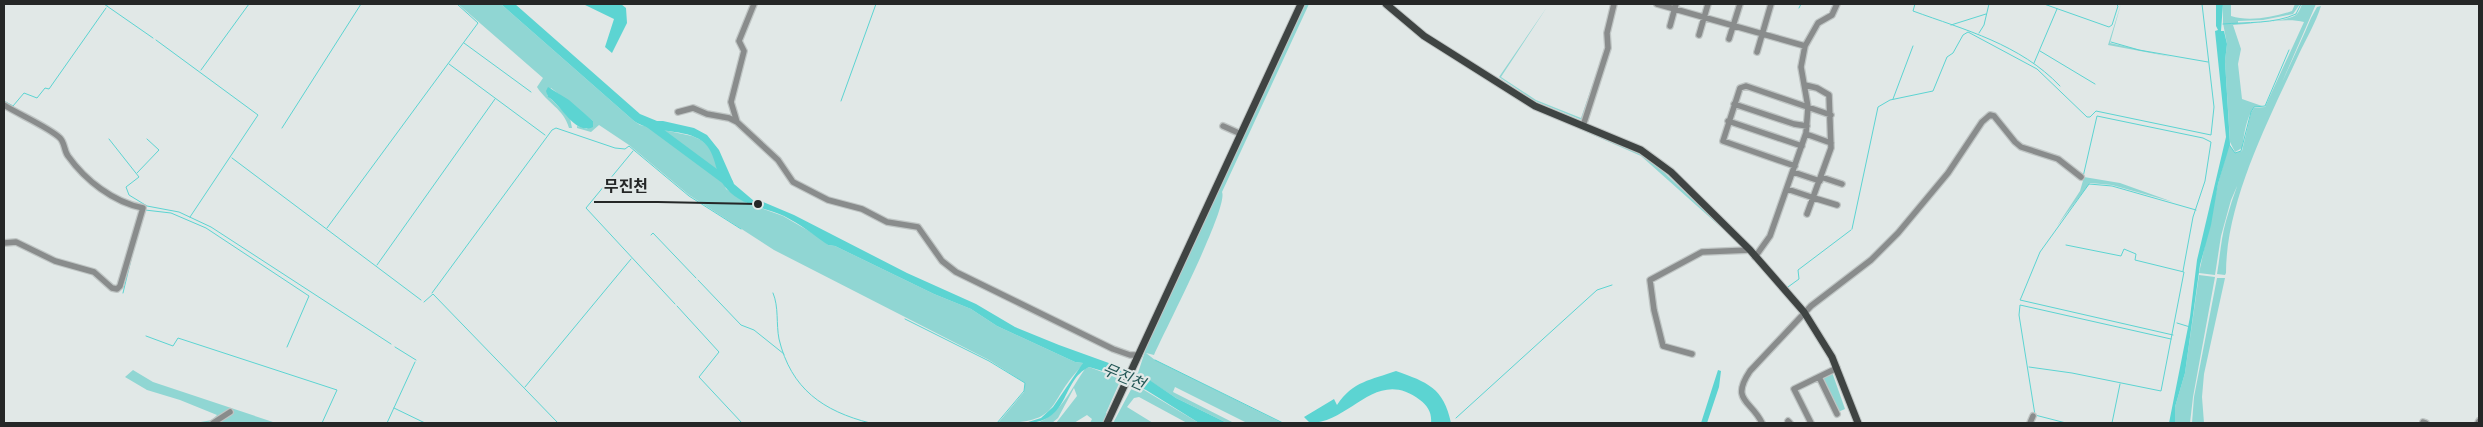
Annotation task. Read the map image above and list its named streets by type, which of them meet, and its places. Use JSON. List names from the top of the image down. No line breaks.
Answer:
{"water":["무진천"],"places":["무진천"]}
